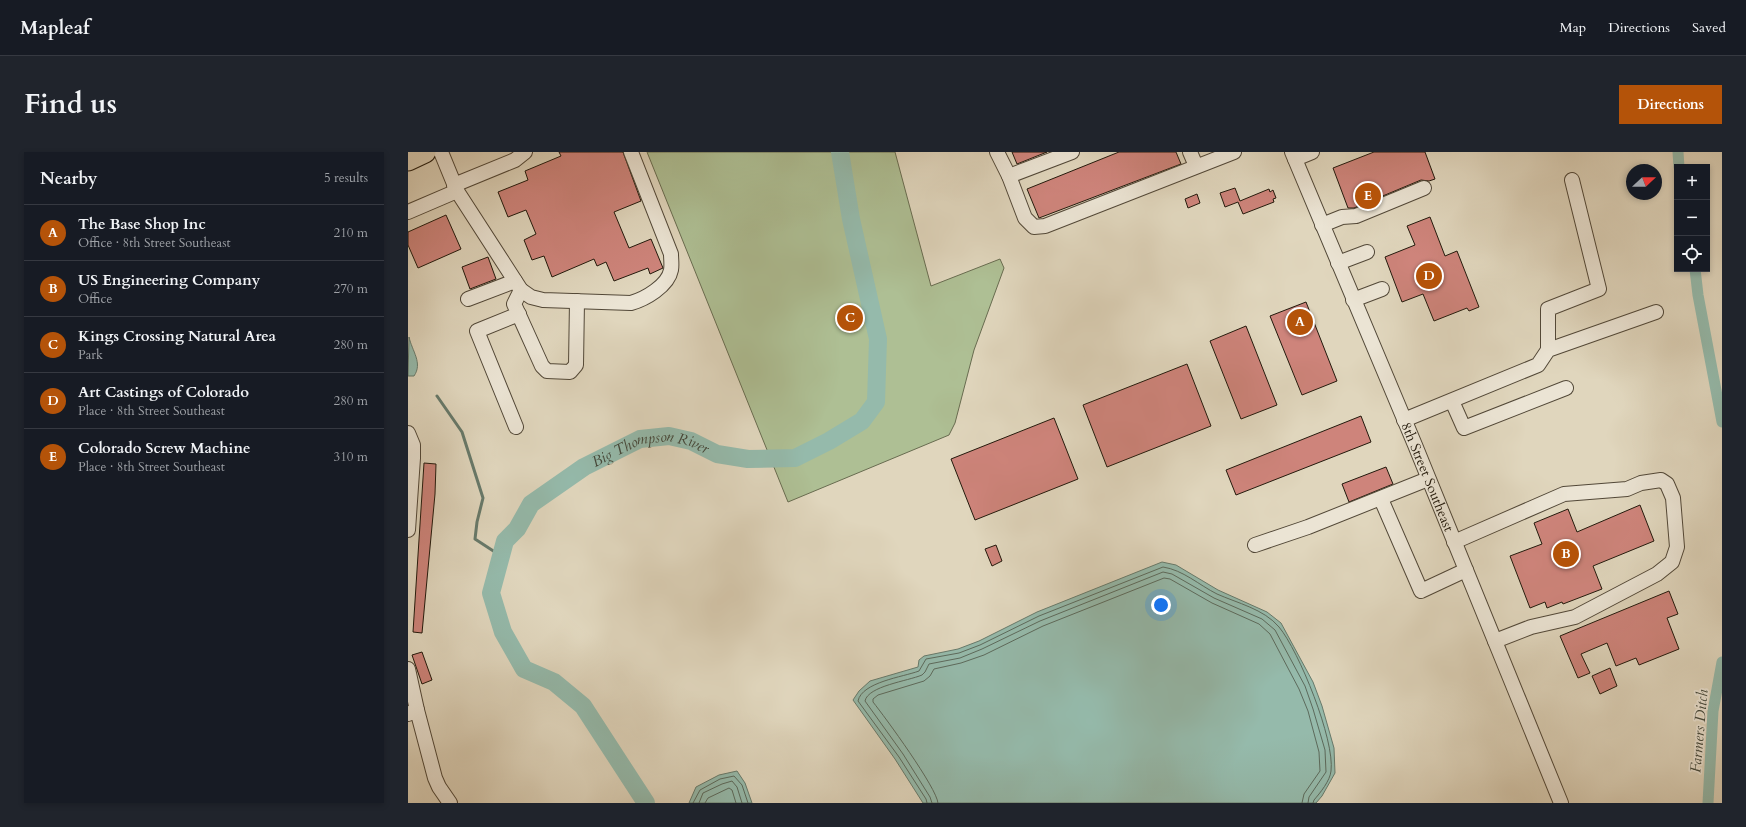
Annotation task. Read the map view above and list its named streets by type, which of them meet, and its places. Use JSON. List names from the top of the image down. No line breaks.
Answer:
{"streets":{"street":["8th Street Southeast"]},"water":["Big Thompson River","Farmers Ditch"],"north":"right","page":{"header":"Mapleaf","nav":["Map","Directions","Saved"],"title":"Find us","buttons":"Directions","heading":["Nearby","5 results"],"map_buttons":["+","−"],"pins":["E","D","C","A","B"],"list":[{"mark":"A","name":"The Base Shop Inc","note":"Office · 8th Street Southeast","value":"210 m"},{"mark":"B","name":"US Engineering Company","note":"Office","value":"270 m"},{"mark":"C","name":"Kings Crossing Natural Area","note":"Park","value":"280 m"},{"mark":"D","name":"Art Castings of Colorado","note":"Place · 8th Street Southeast","value":"280 m"},{"mark":"E","name":"Colorado Screw Machine","note":"Place · 8th Street Southeast","value":"310 m"}]}}
